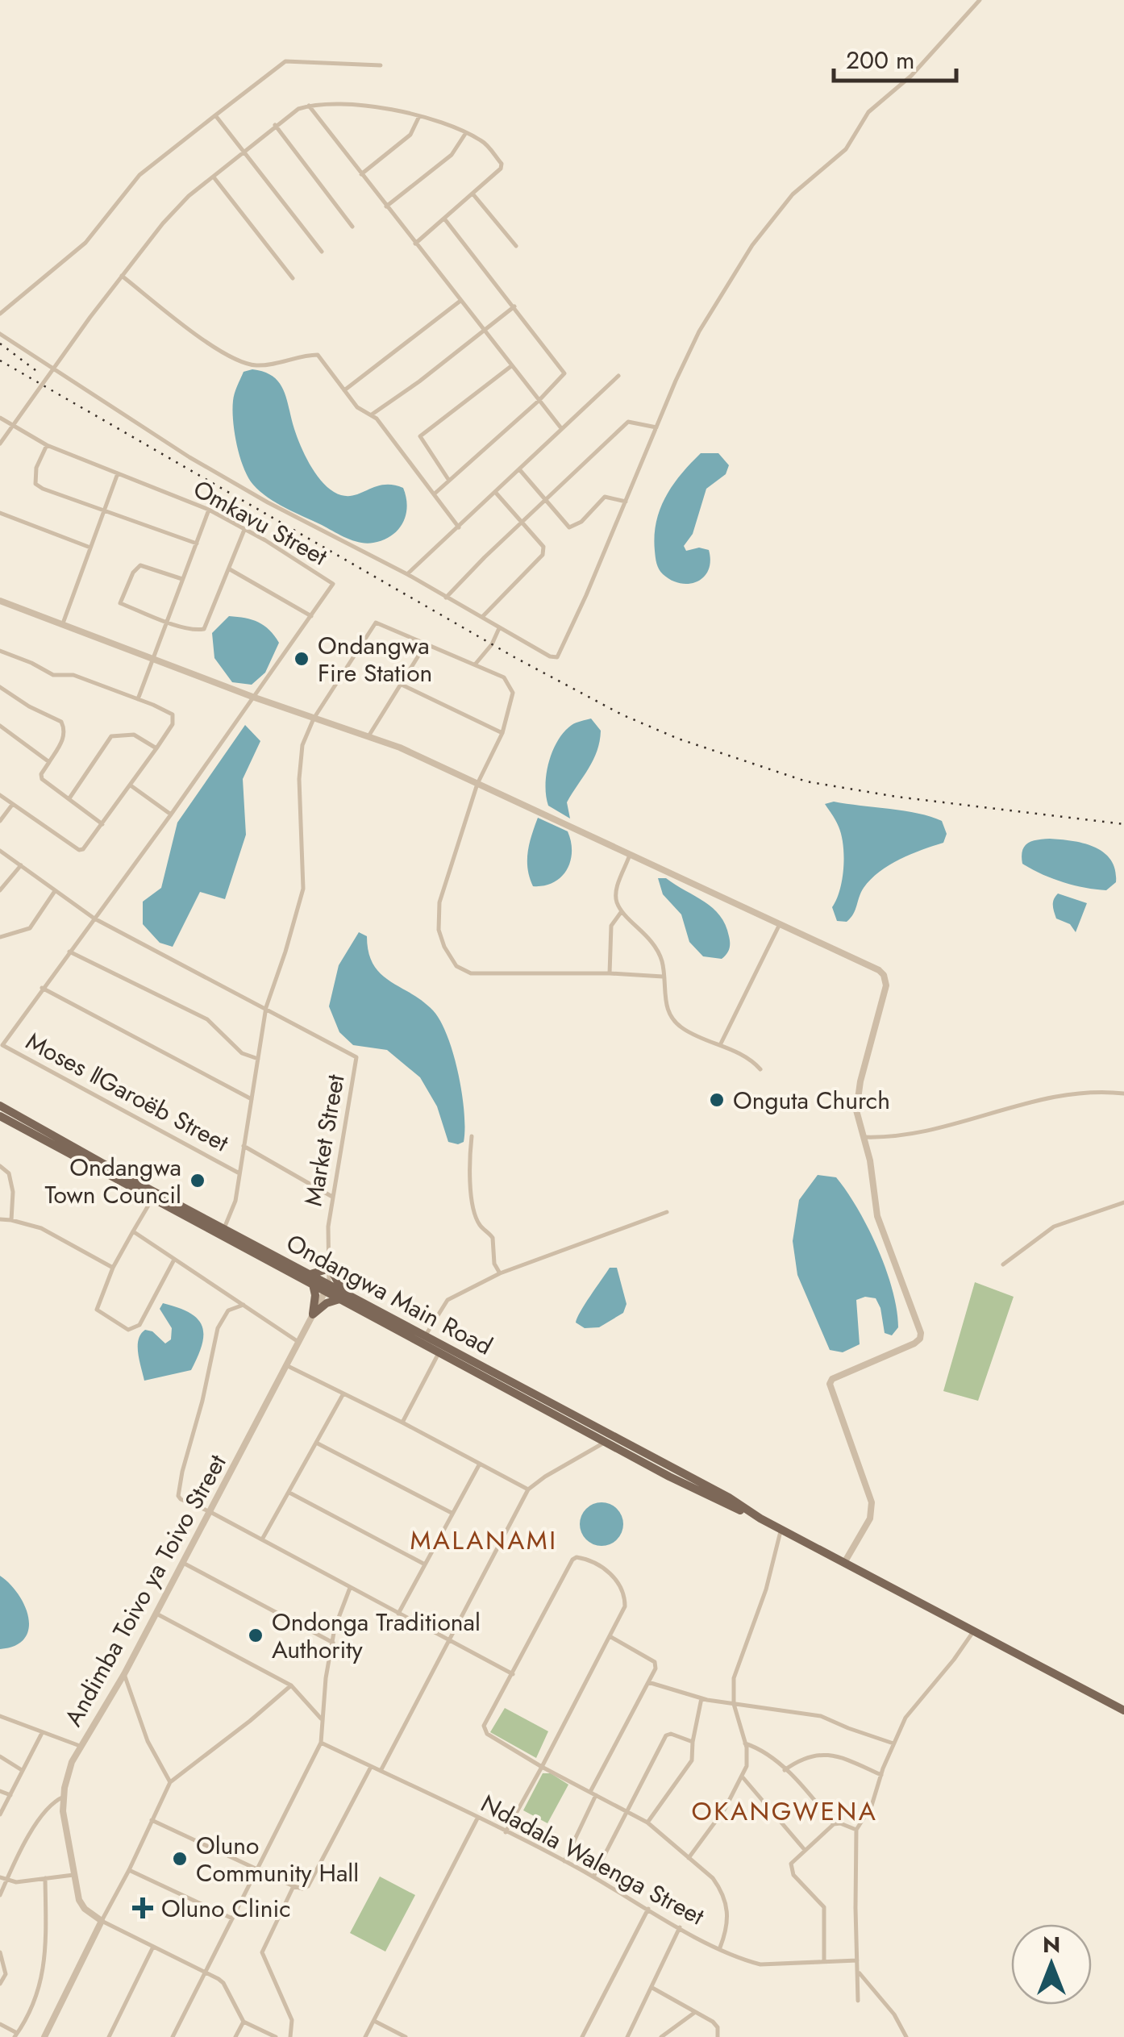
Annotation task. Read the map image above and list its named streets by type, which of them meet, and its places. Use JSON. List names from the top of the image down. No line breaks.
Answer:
{"streets":{"main road":["Ondangwa Main Road"],"street":["Omkavu Street","Moses ǁGaroëb Street","Market Street","Andimba Toivo ya Toivo Street","Ndadala Walenga Street"]},"crossings":[["Omkavu Street","Moses ǁGaroëb Street"],["Market Street","Ondangwa Main Road"],["Market Street","Andimba Toivo ya Toivo Street"],["Ondangwa Main Road","Andimba Toivo ya Toivo Street"]],"districts":["MALANAMI","OKANGWENA"],"places":{"other":["Ondangwa Fire Station","Onguta Church","Ondangwa Town Council","Ondonga Traditional Authority","Oluno Community Hall"],"health":["Oluno Clinic"]},"scale_bar":"200 m","north":"top"}
